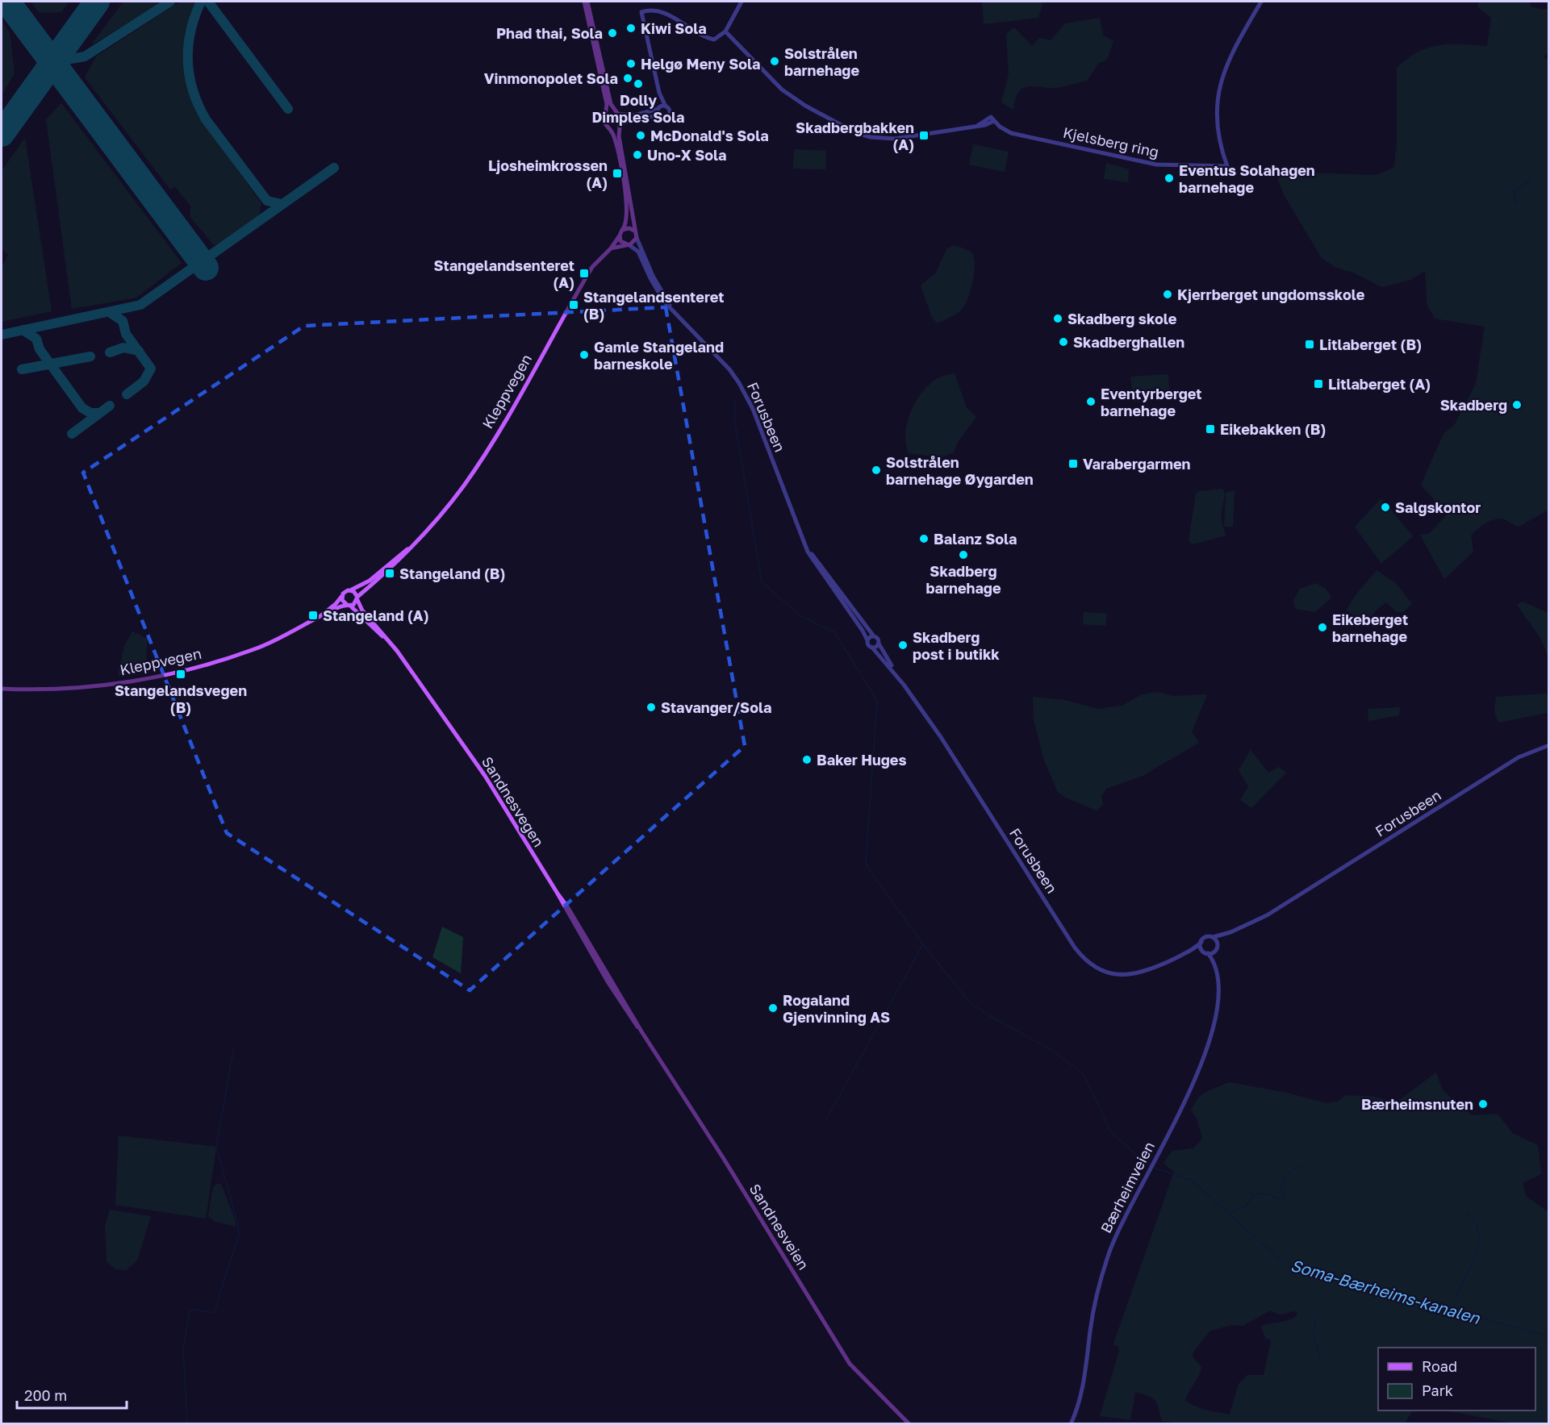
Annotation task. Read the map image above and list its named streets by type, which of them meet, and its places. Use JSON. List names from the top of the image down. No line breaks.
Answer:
{"streets":{"main road":["Kjelsberg ring","Kleppvegen","Forusbeen","Sandnesvegen","Bærheimveien","Sandnesveien"]},"crossings":[["Kleppvegen","Forusbeen"],["Kleppvegen","Sandnesvegen"],["Sandnesvegen","Sandnesveien"]],"water":["Soma-Bærheims-kanalen"],"places":{"other":["Kiwi Sola","Phad thai, Sola","Solstrålen barnehage","Helgø Meny Sola","Vinmonopolet Sola","Dolly Dimples Sola","McDonald's Sola","Uno-X Sola","Eventus Solahagen barnehage","Kjerrberget ungdomsskole","Skadberg skole","Skadberghallen","Gamle Stangeland barneskole","Eventyrberget barnehage","Skadberg","Solstrålen barnehage Øygarden","Salgskontor","Balanz Sola","Skadberg barnehage","Eikeberget barnehage","Skadberg post i butikk","Stavanger/Sola","Baker Huges","Rogaland Gjenvinning AS","Bærheimsnuten"],"transit":["Skadbergbakken (A)","Ljosheimkrossen (A)","Stangelandsenteret (A)","Stangelandsenteret (B)","Litlaberget (B)","Litlaberget (A)","Eikebakken (B)","Varabergarmen","Stangeland (B)","Stangeland (A)","Stangelandsvegen (B)"]},"legend":["Road","Park"],"scale_bar":"200 m"}
